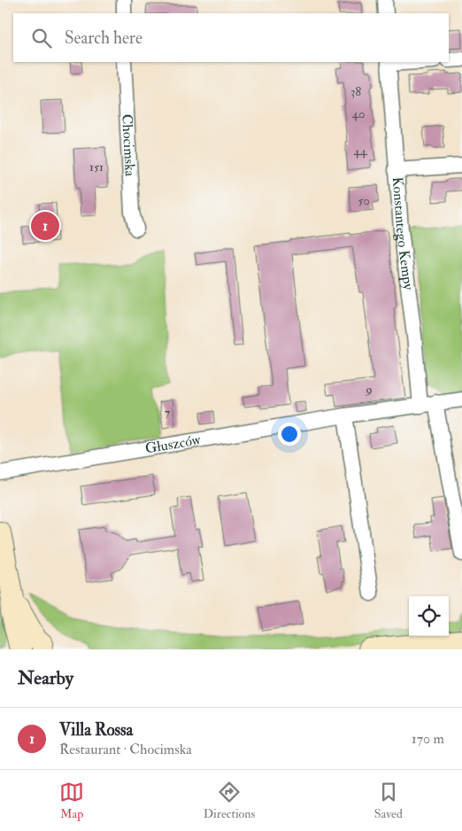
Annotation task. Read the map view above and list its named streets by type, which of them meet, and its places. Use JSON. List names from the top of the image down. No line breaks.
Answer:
{"streets":{"street":["Chocimska","Konstantego Kempy","Głuszców"]},"crossings":[["Konstantego Kempy","Głuszców"]],"house_numbers":["38","40","44","151","50","9","7"],"page":{"search":"Search here","pins":"1","heading":"Nearby","list":[{"mark":"1","name":"Villa Rossa","note":"Restaurant · Chocimska","value":"170 m"}],"nav":["Map","Directions","Saved"]}}
